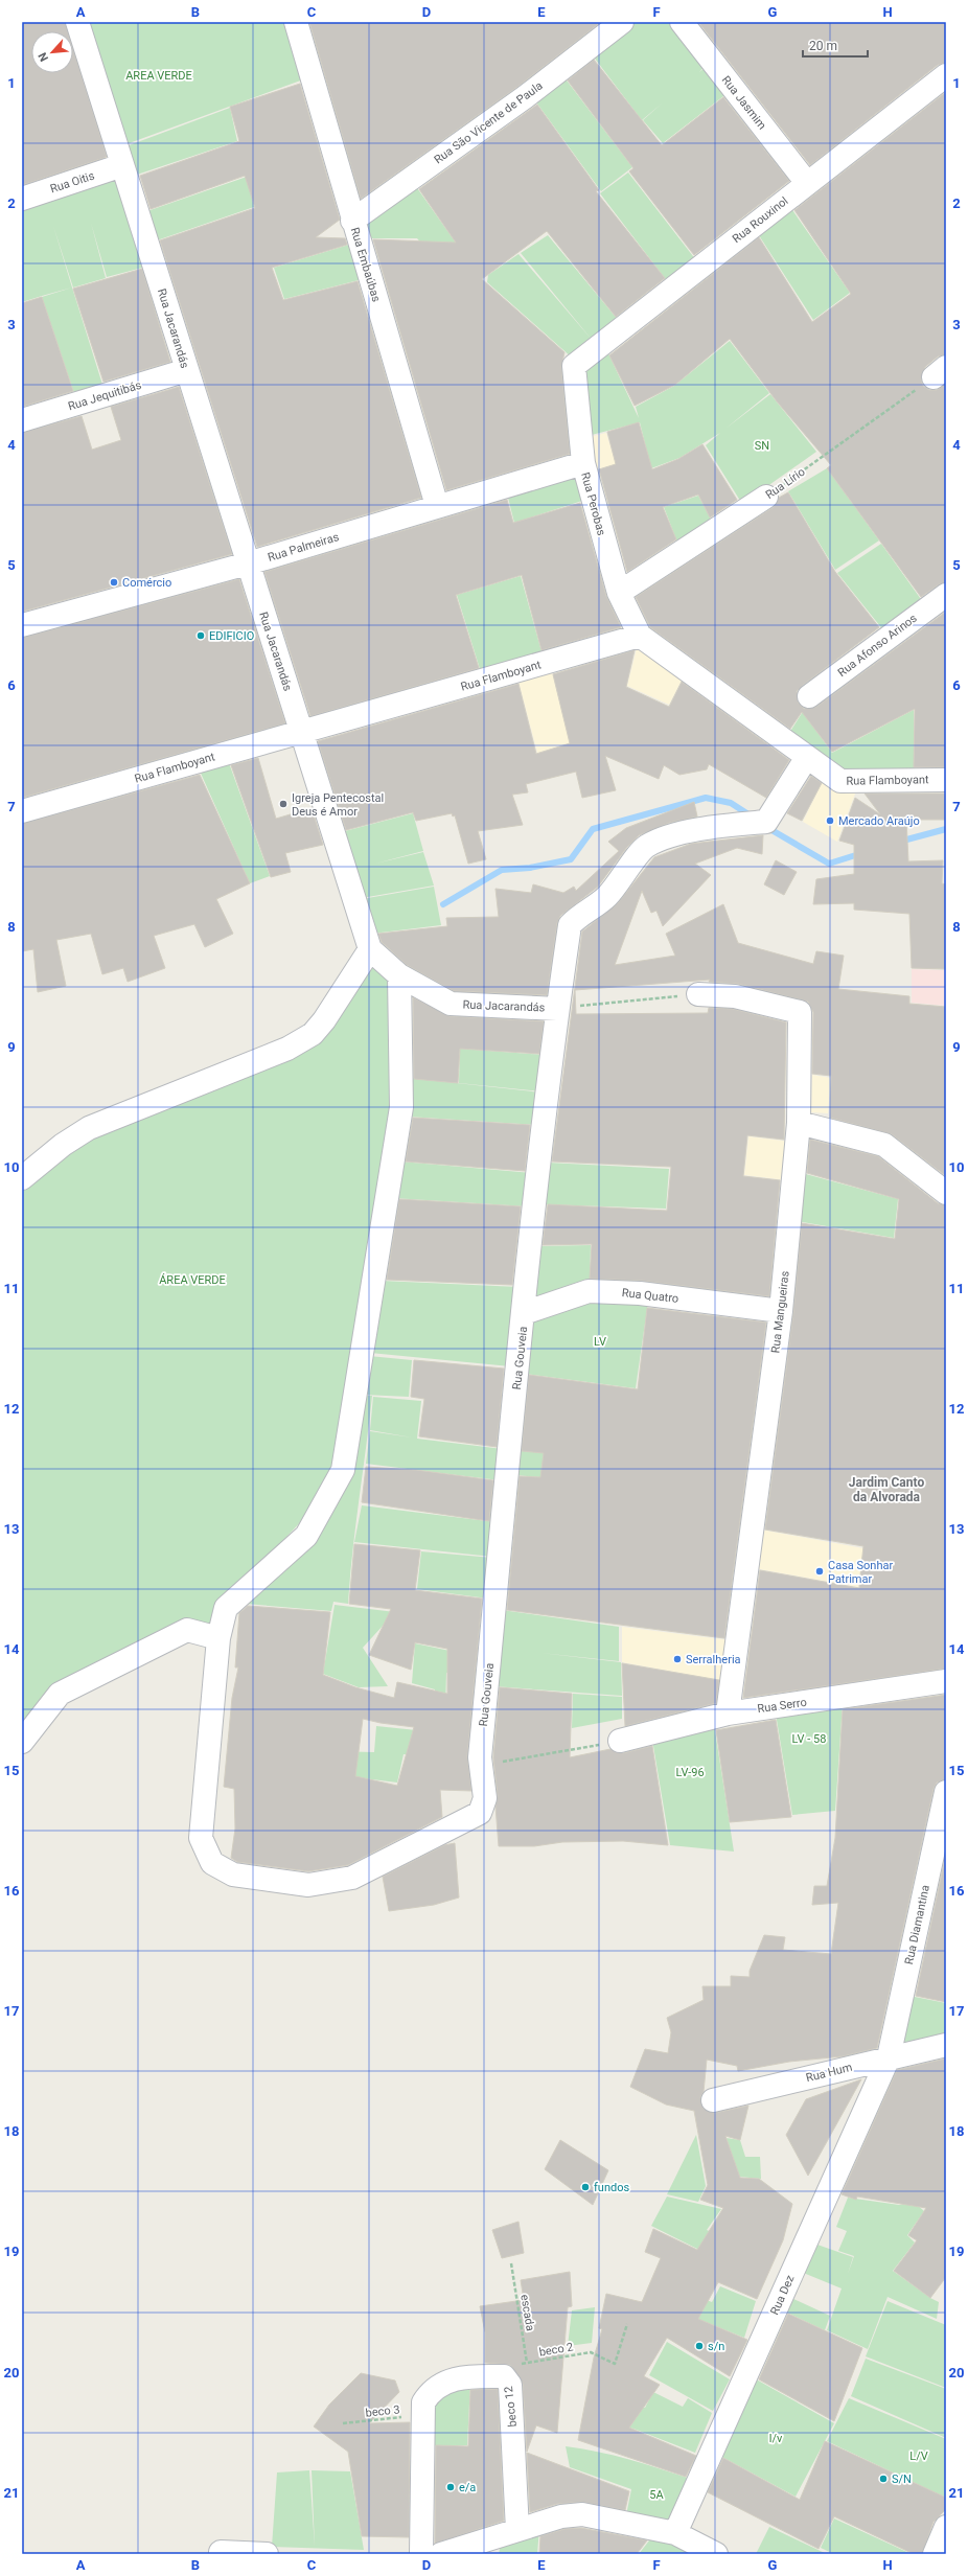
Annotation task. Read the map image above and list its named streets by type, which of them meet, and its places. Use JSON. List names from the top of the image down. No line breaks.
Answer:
{"streets":{"street":["Rua Jasmim","Rua São Vicente de Paula","Rua Oitis","Rua Rouxinol","Rua Embaúbas","Rua Jacarandás","Rua Jequitibás","Rua Lírio","Rua Perobas","Rua Palmeiras","Rua Afonso Arinos","Rua Flamboyant","Rua Quatro","Rua Mangueiras","Rua Gouveia","Rua Serro","Rua Diamantina","Rua Hum","Rua Dez","beco 12"],"path":["escada","beco 2","beco 3"]},"crossings":[["Rua Jasmim","Rua Rouxinol"],["Rua São Vicente de Paula","Rua Embaúbas"],["Rua Oitis","Rua Jacarandás"],["Rua Rouxinol","Rua Perobas"],["Rua Embaúbas","Rua Palmeiras"],["Rua Jacarandás","Rua Jequitibás"],["Rua Jacarandás","Rua Palmeiras"],["Rua Jacarandás","Rua Flamboyant"],["Rua Jacarandás","Rua Mangueiras"],["Rua Jacarandás","Rua Gouveia"],["Rua Lírio","Rua Perobas"],["Rua Perobas","Rua Palmeiras"],["Rua Perobas","Rua Flamboyant"],["Rua Flamboyant","Rua Gouveia"],["Rua Quatro","Rua Mangueiras"],["Rua Quatro","Rua Gouveia"],["Rua Mangueiras","Rua Serro"],["Rua Diamantina","Rua Hum"],["Rua Diamantina","Rua Dez"],["Rua Hum","Rua Dez"],["escada","beco 2"],["beco 2","beco 12"],["beco 12","beco 3"]],"districts":["Jardim Canto da Alvorada"],"parks":["AREA VERDE","SN","ÁREA VERDE","LV","LV - 58","LV-96","l/v","L/V","5A"],"places":["Comércio","EDIFICIO","Igreja Pentecostal Deus é Amor","Mercado Araújo","Casa Sonhar Patrimar","Serralheria","fundos","s/n","S/N","e/a"],"scale_bar":"20 m","north":"bottom left","grid":{"columns":["A","B","C","D","E","F","G","H"],"rows":["1","2","3","4","5","6","7","8","9","10","11","12","13","14","15","16","17","18","19","20","21"]}}
